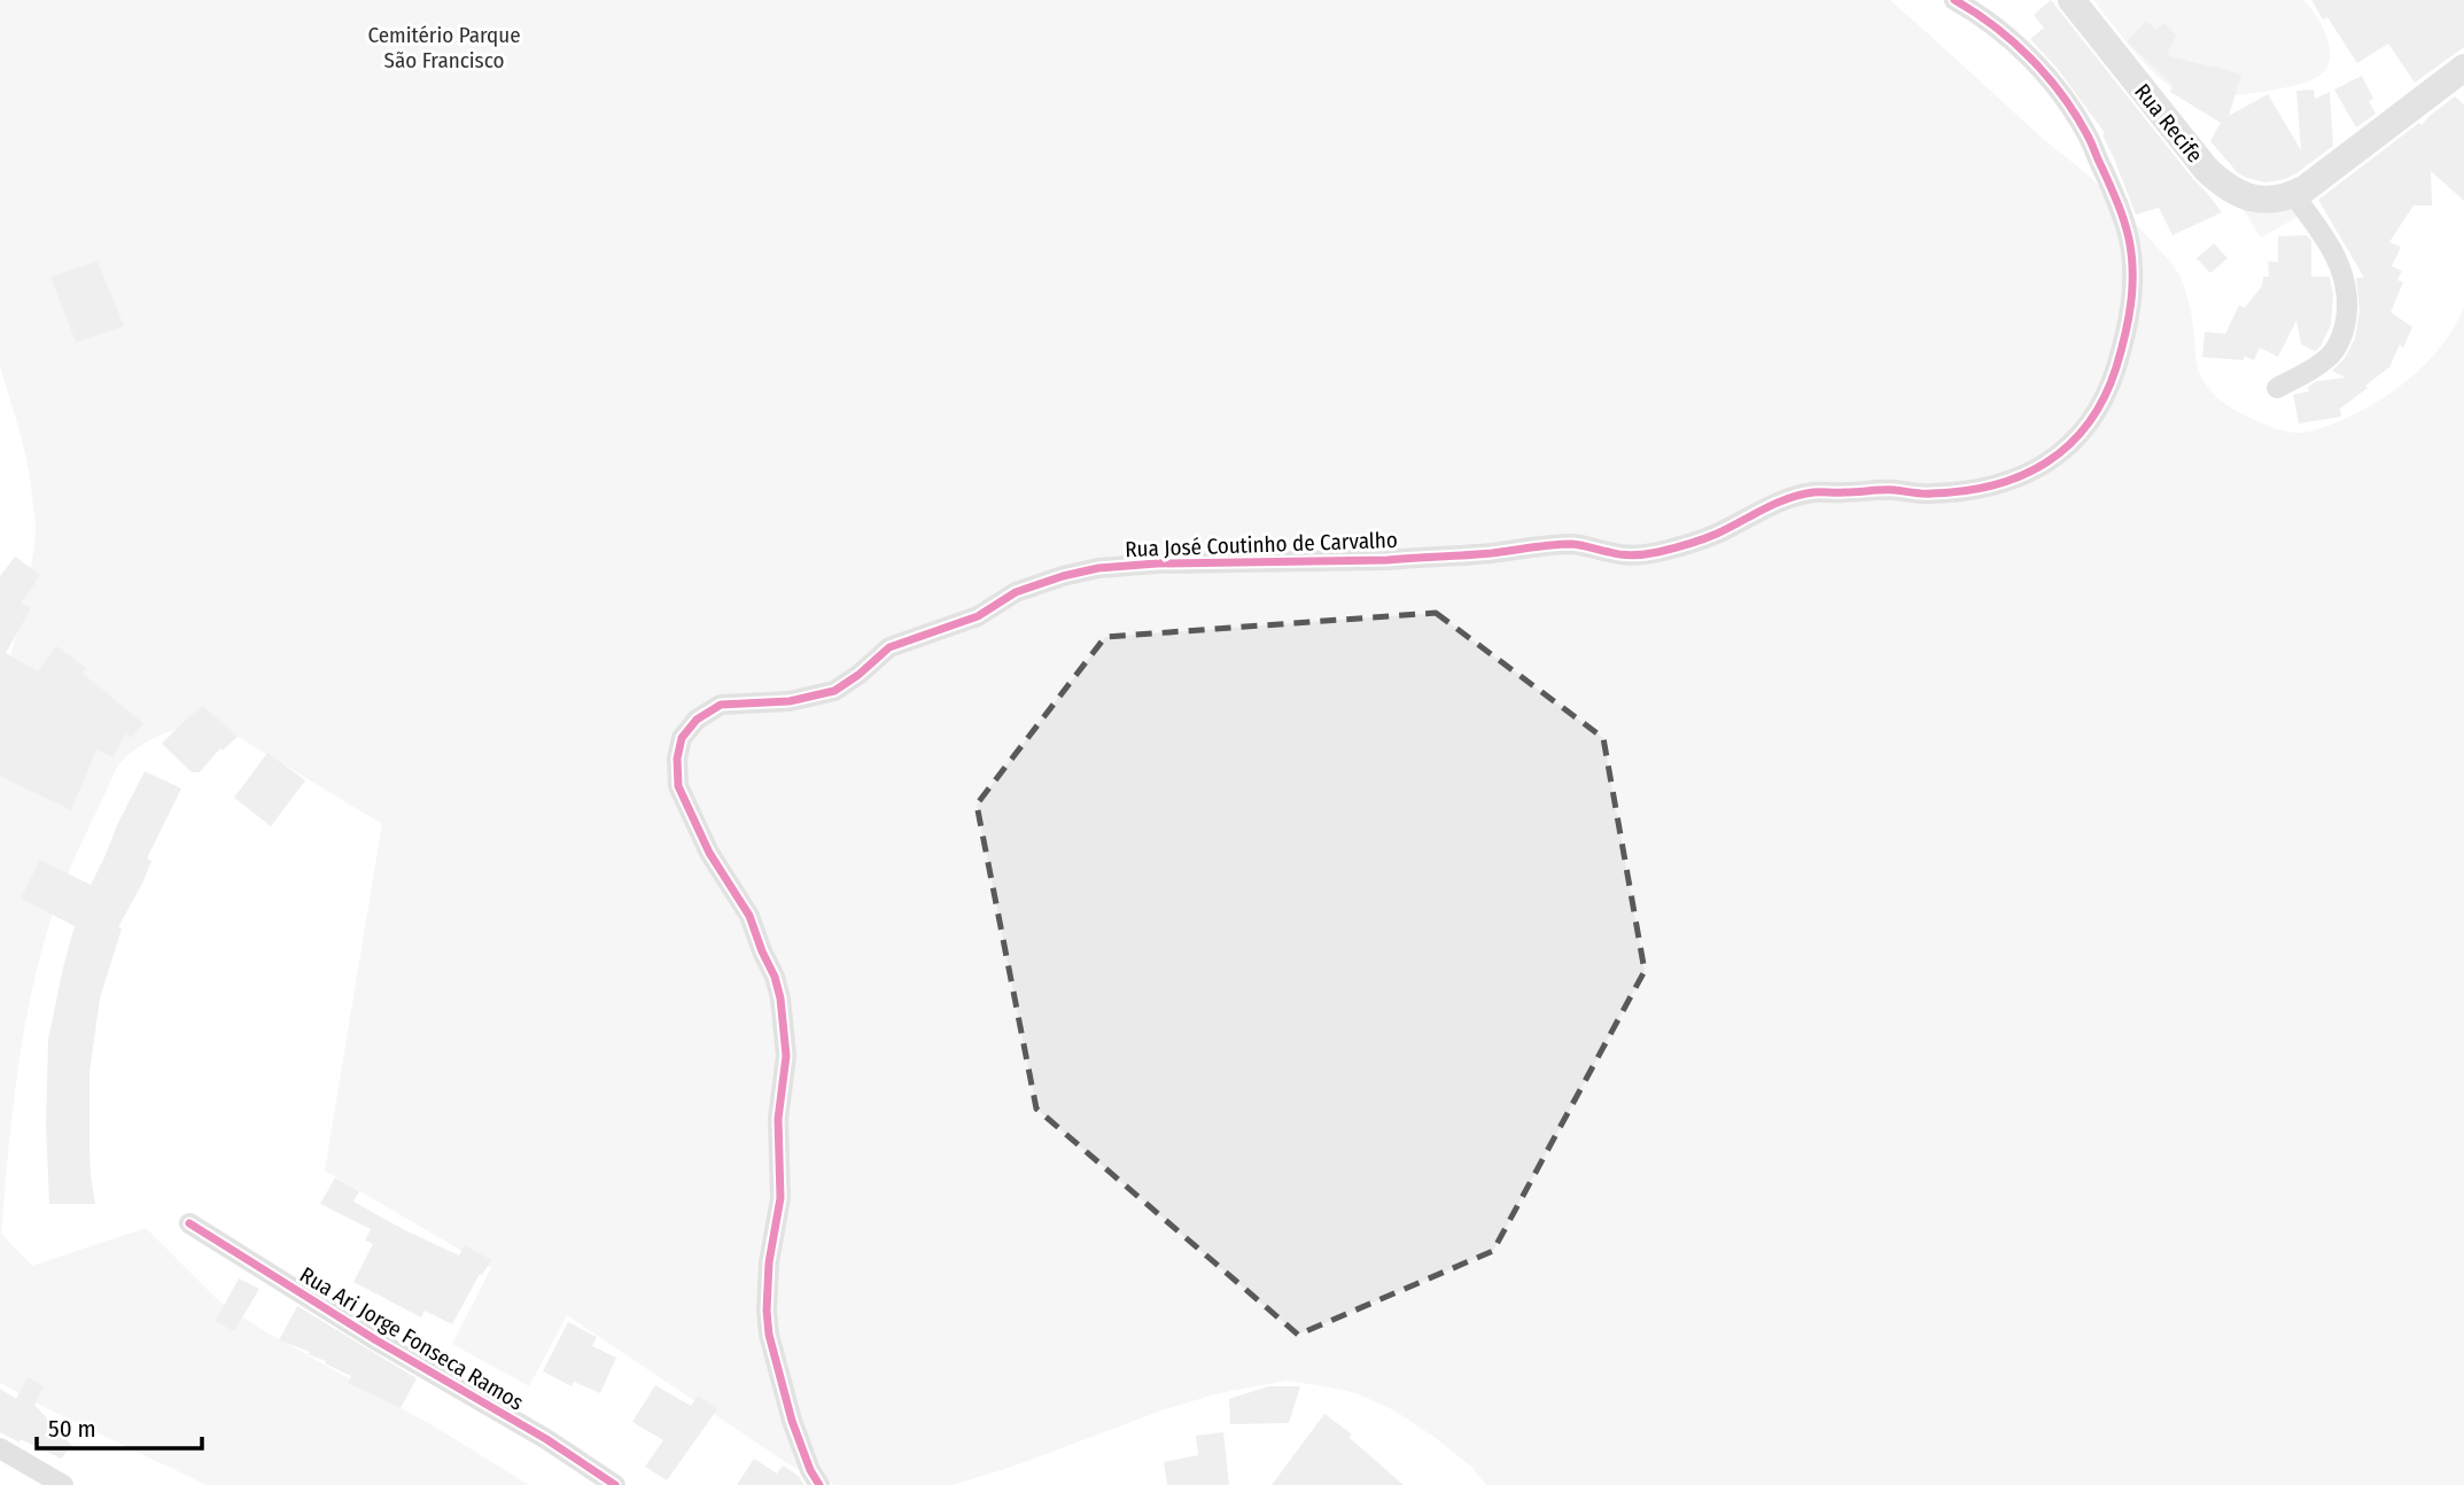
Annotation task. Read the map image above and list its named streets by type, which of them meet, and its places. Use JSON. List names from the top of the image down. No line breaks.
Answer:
{"streets":{"street":["Rua Recife","Rua José Coutinho de Carvalho","Rua Ari Jorge Fonseca Ramos"]},"parks":["Cemitério Parque São Francisco"],"scale_bar":"50 m"}
